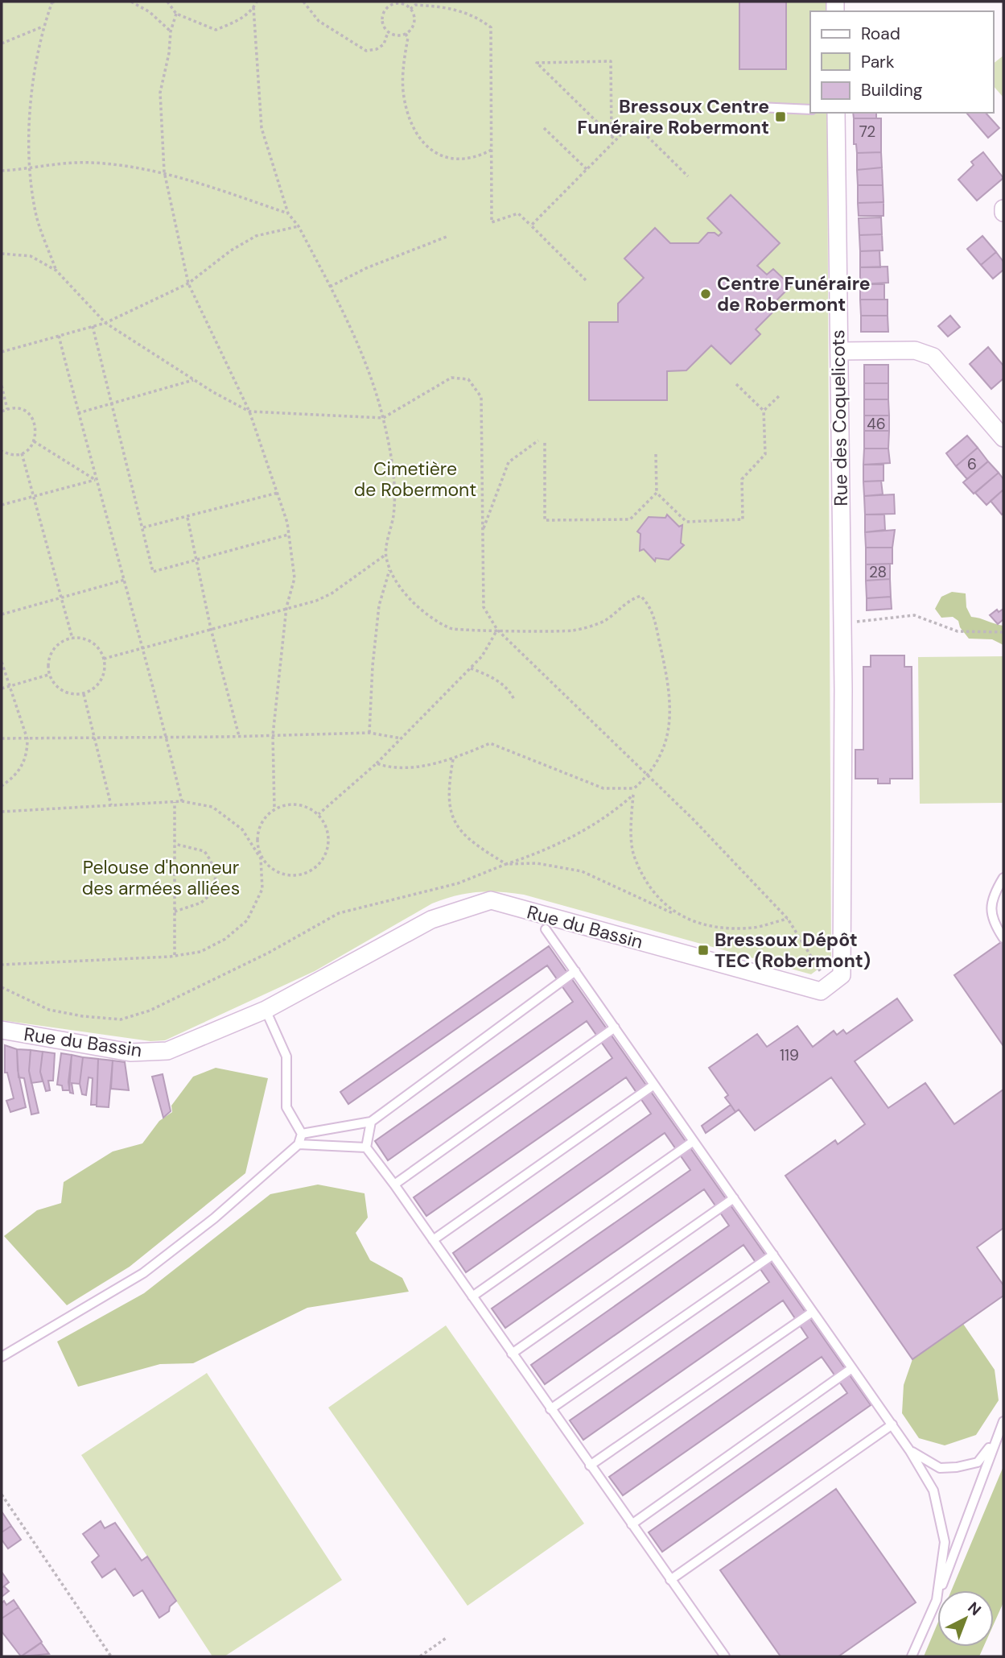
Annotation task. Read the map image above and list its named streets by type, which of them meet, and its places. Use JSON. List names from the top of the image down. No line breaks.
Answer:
{"streets":{"street":["Rue des Coquelicots","Rue du Bassin"]},"parks":["Cimetière de Robermont","Pelouse d'honneur des armées alliées"],"places":{"transit":["Bressoux Centre Funéraire Robermont","Bressoux Dépôt TEC (Robermont)"],"other":["Centre Funéraire de Robermont"]},"house_numbers":["72","46","6","28","119"],"legend":["Road","Park","Building"],"north":"top right"}
